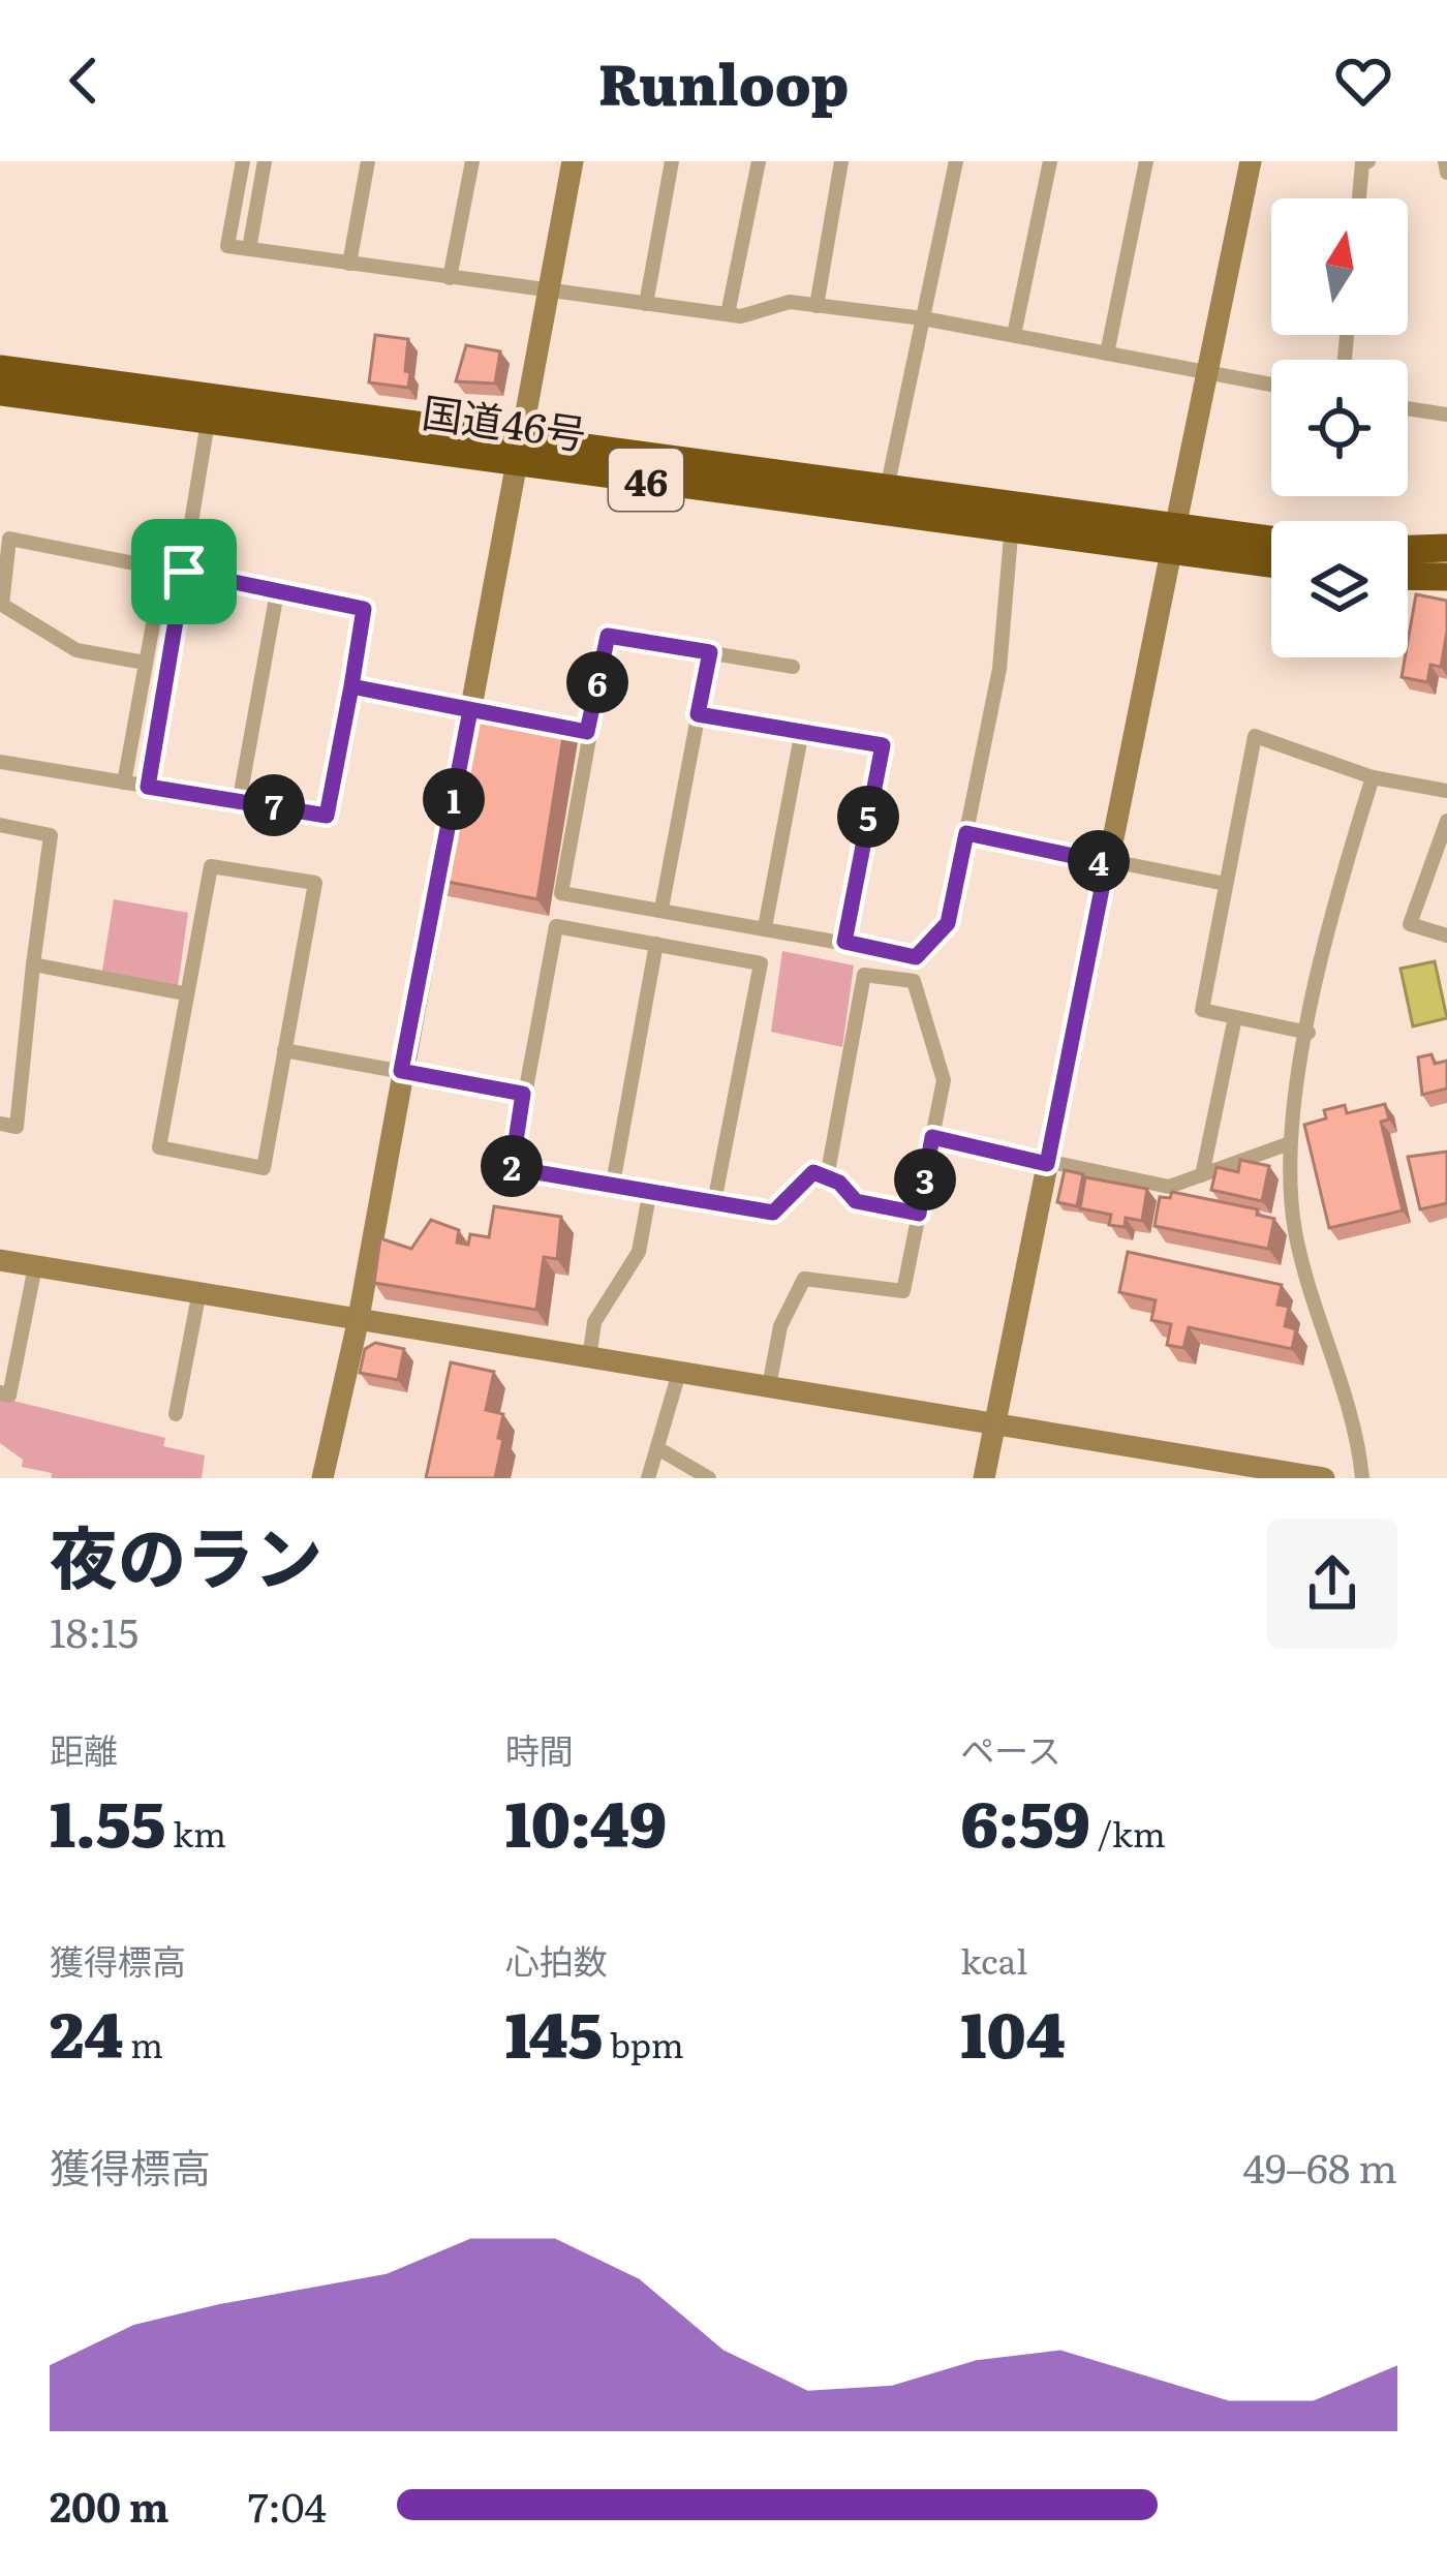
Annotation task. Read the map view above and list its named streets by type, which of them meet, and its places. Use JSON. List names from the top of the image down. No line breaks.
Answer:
{"streets":{"highway":["国道46号","46"]},"north":"top","page":{"header":"Runloop","pins":["6","1","7","5","4","2","3"],"heading":["夜のラン","18:15"],"stats":[["距離","1.55 km"],["時間","10:49"],["ペース","6:59 /km"],["獲得標高","24 m"],["心拍数","145 bpm"],["kcal","104"]],"chart":["獲得標高","49–68 m"],"list":[{"name":"200 m","note":"7:04"}]}}
